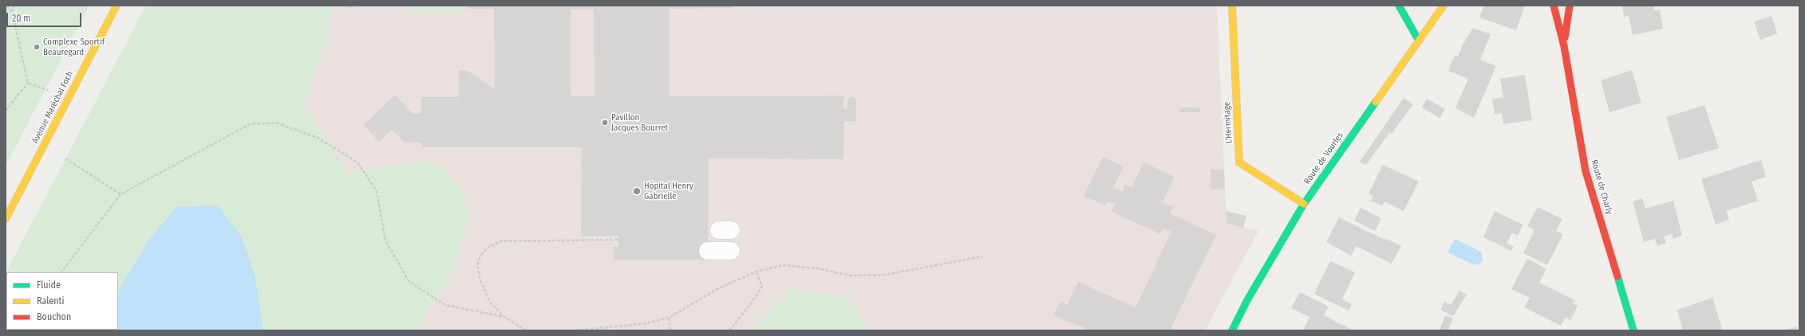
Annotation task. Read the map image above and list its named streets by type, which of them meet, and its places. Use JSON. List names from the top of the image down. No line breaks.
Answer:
{"streets":{"street":["Avenue Maréchal Foch","L'Hermitage","Route de Vourles","Route de Charly"]},"crossings":[["L'Hermitage","Route de Vourles"]],"places":["Complexe Sportif Beauregard","Pavillon Jacques Bourret","Hôpital Henry Gabrielle"],"legend":["Fluide","Ralenti","Bouchon"],"scale_bar":"20 m"}
